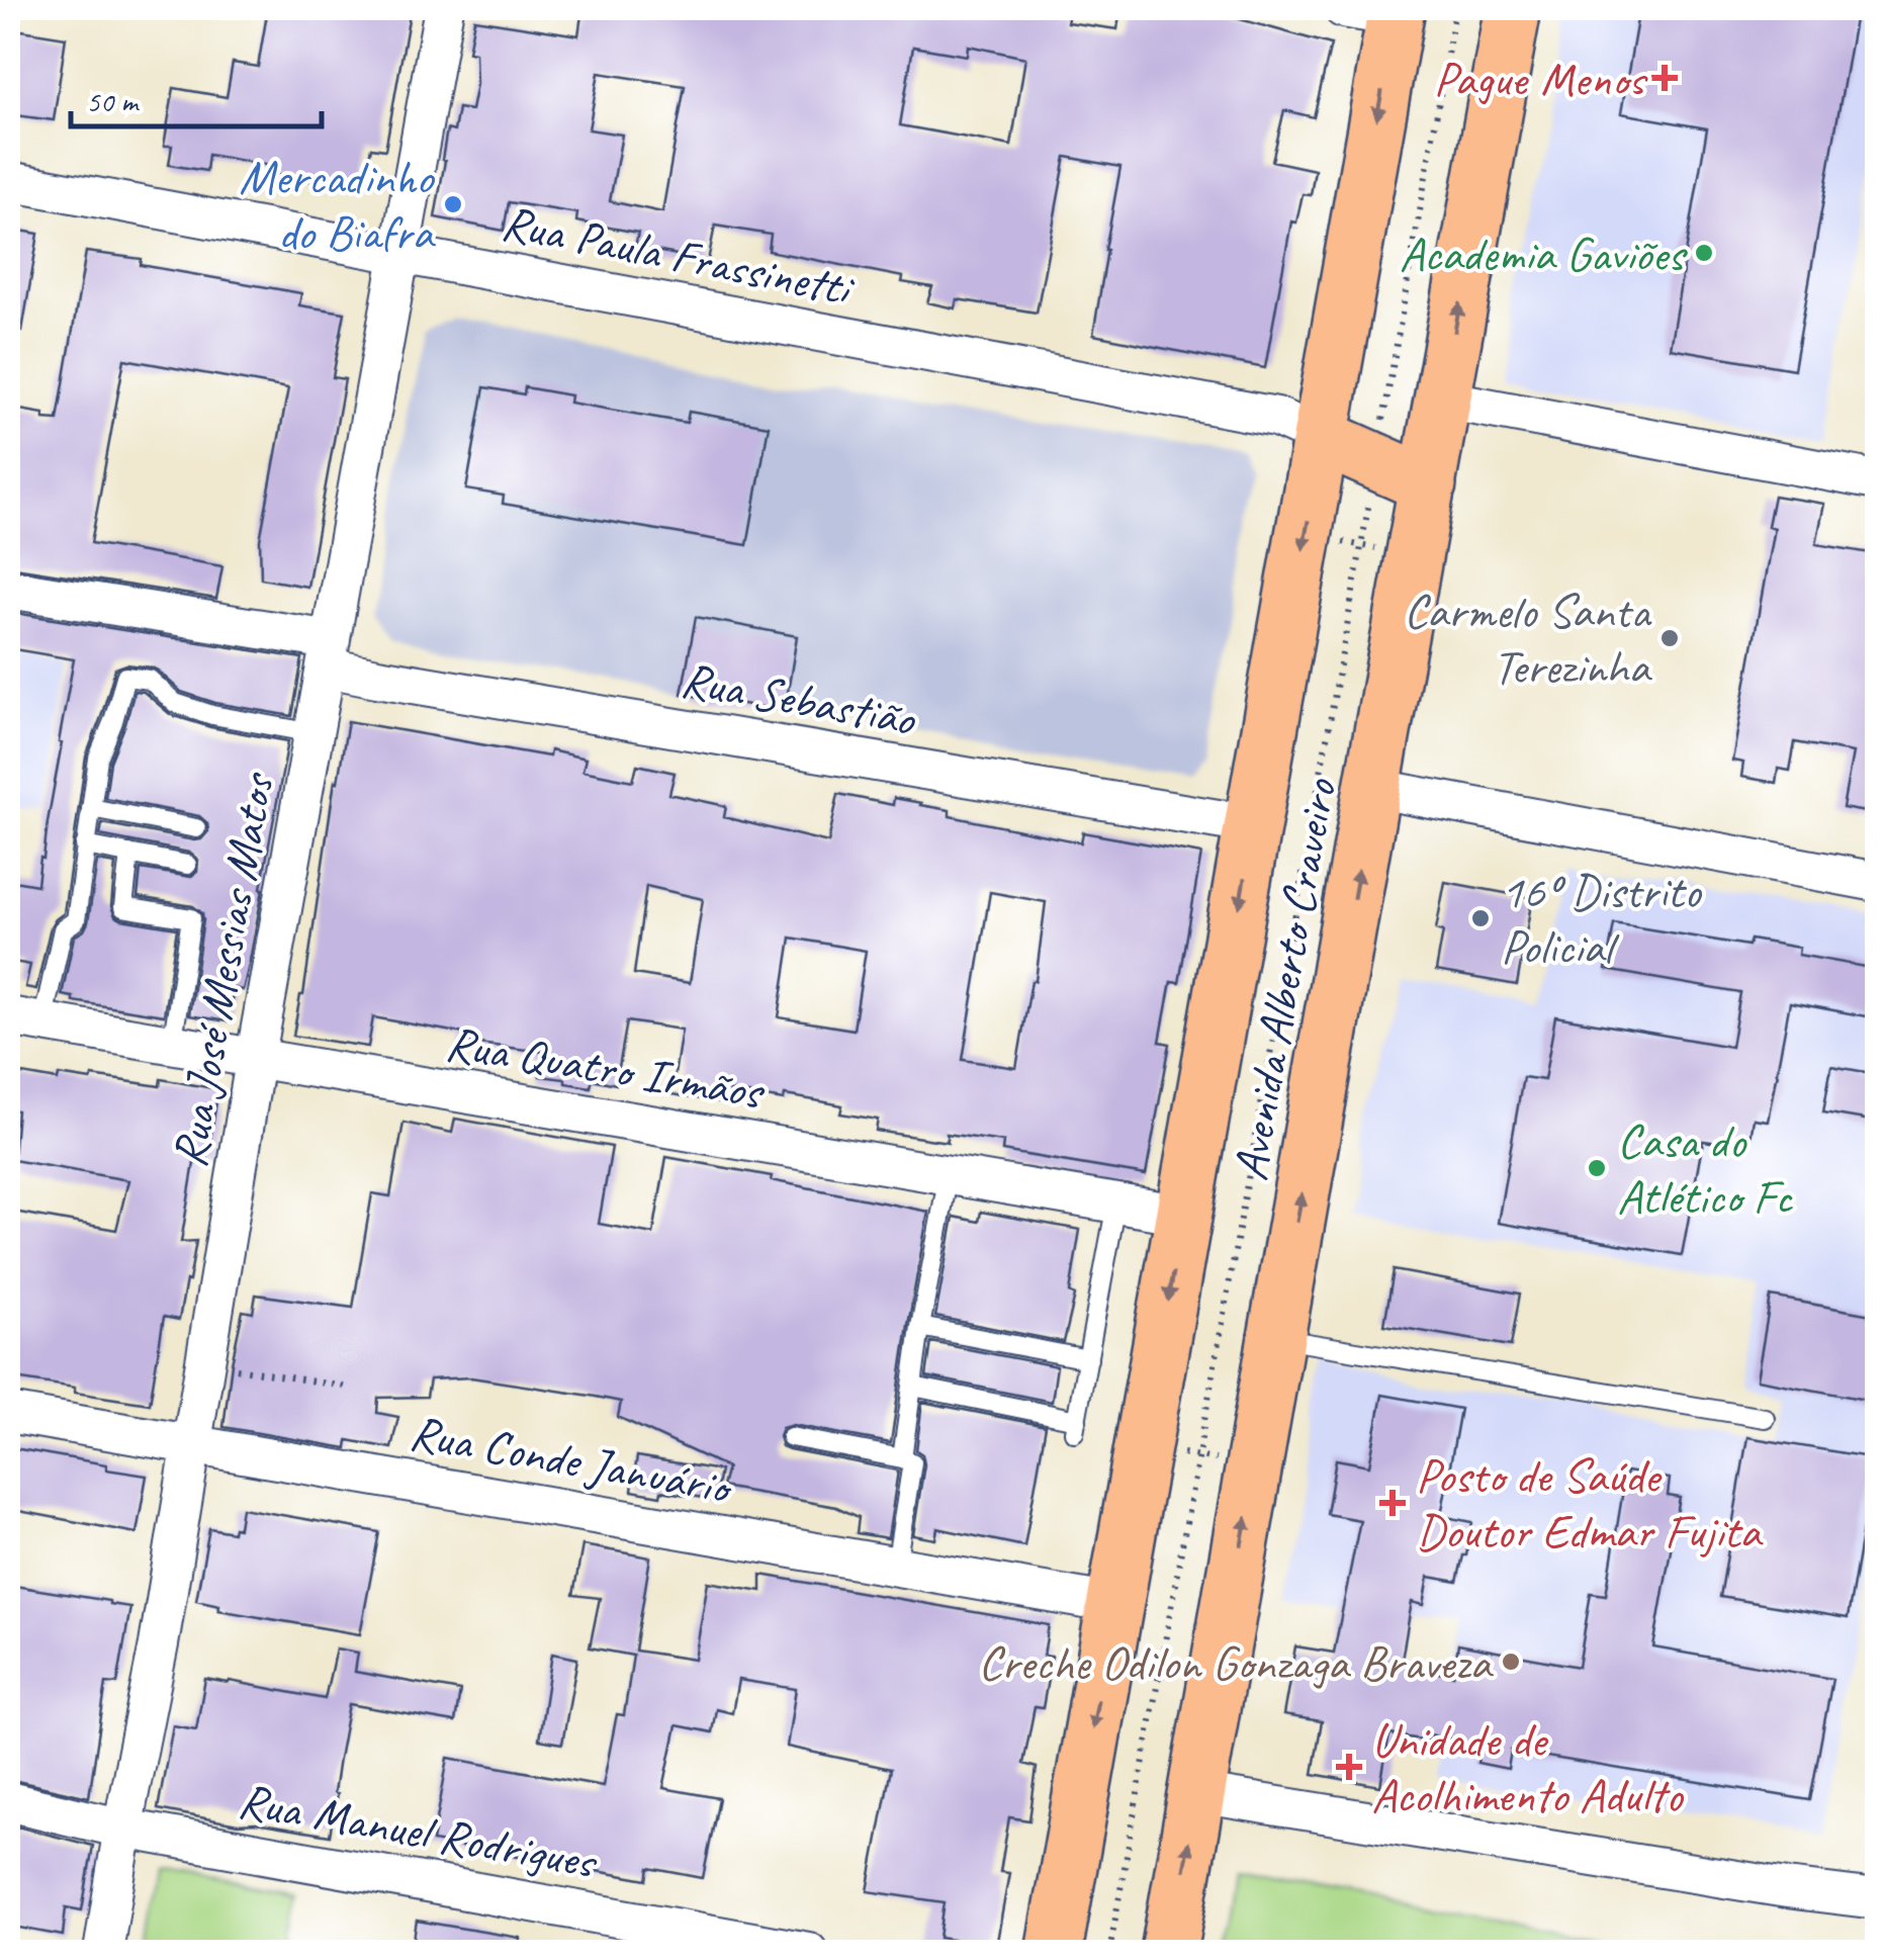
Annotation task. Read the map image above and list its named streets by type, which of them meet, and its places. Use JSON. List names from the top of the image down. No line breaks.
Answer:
{"streets":{"main road":["Avenida Alberto Craveiro"],"street":["Rua Paula Frassinetti","Rua Sebastião","Rua José Messias Matos","Rua Quatro Irmãos","Rua Conde Januário","Rua Manuel Rodrigues"]},"crossings":[["Rua Paula Frassinetti","Rua José Messias Matos"],["Rua Paula Frassinetti","Avenida Alberto Craveiro"],["Rua Sebastião","Rua José Messias Matos"],["Rua Sebastião","Avenida Alberto Craveiro"],["Rua José Messias Matos","Rua Quatro Irmãos"],["Rua José Messias Matos","Rua Conde Januário"],["Rua José Messias Matos","Rua Manuel Rodrigues"],["Avenida Alberto Craveiro","Rua Quatro Irmãos"],["Avenida Alberto Craveiro","Rua Conde Januário"]],"places":{"health":["Pague Menos","Posto de Saúde Doutor Edmar Fujita","Unidade de Acolhimento Adulto"],"other":["Mercadinho do Biafra","Academia Gaviões","Carmelo Santa Terezinha","16º Distrito Policial","Casa do Atlético Fc","Creche Odilon Gonzaga Braveza"]},"scale_bar":"50 m"}
